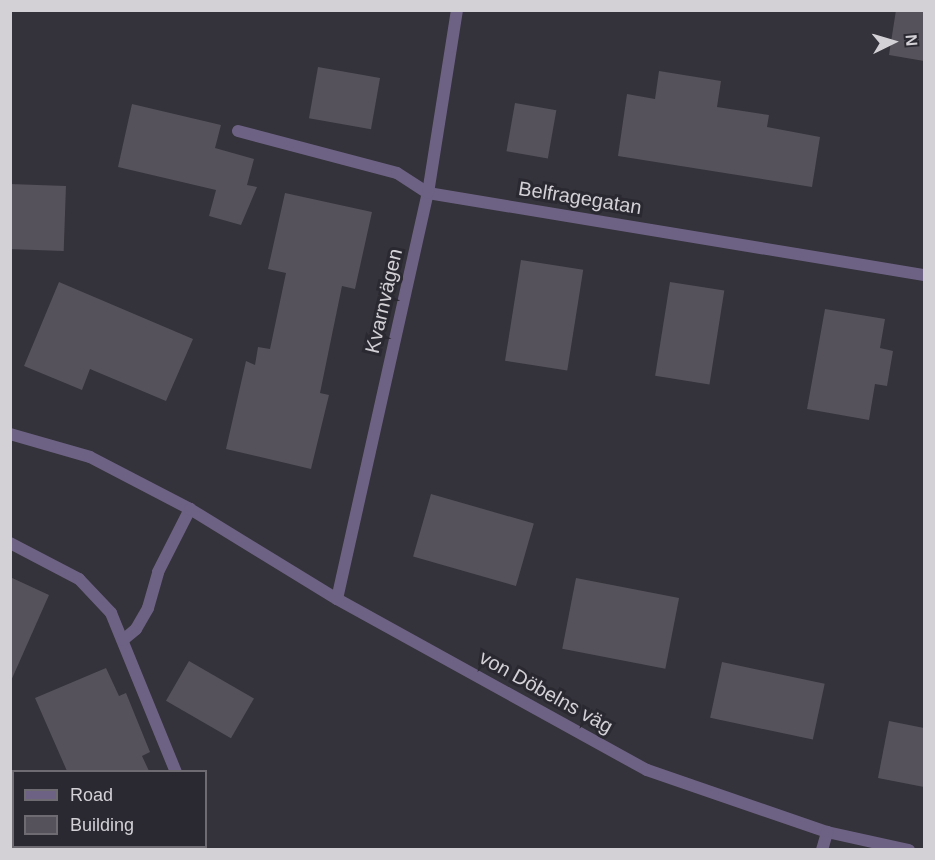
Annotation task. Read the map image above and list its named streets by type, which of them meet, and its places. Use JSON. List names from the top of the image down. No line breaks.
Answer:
{"streets":{"street":["Belfragegatan","Kvarnvägen","von Döbelns väg"]},"crossings":[["Belfragegatan","Kvarnvägen"],["Kvarnvägen","von Döbelns väg"]],"legend":["Road","Building"],"north":"right"}
